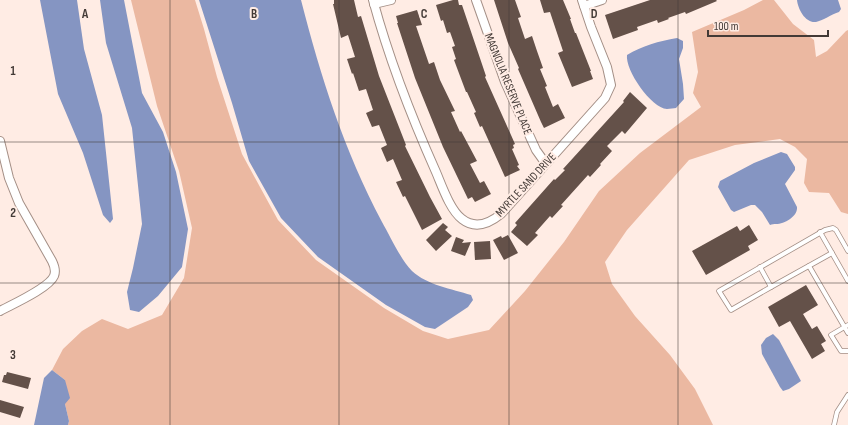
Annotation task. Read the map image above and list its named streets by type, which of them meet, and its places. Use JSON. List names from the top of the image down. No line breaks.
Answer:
{"streets":{"street":["MAGNOLIA RESERVE PLACE","MYRTLE SAND DRIVE"]},"crossings":[["MAGNOLIA RESERVE PLACE","MYRTLE SAND DRIVE"]],"scale_bar":"100 m","grid":{"columns":["A","B","C","D"],"rows":["1","2","3"]}}
